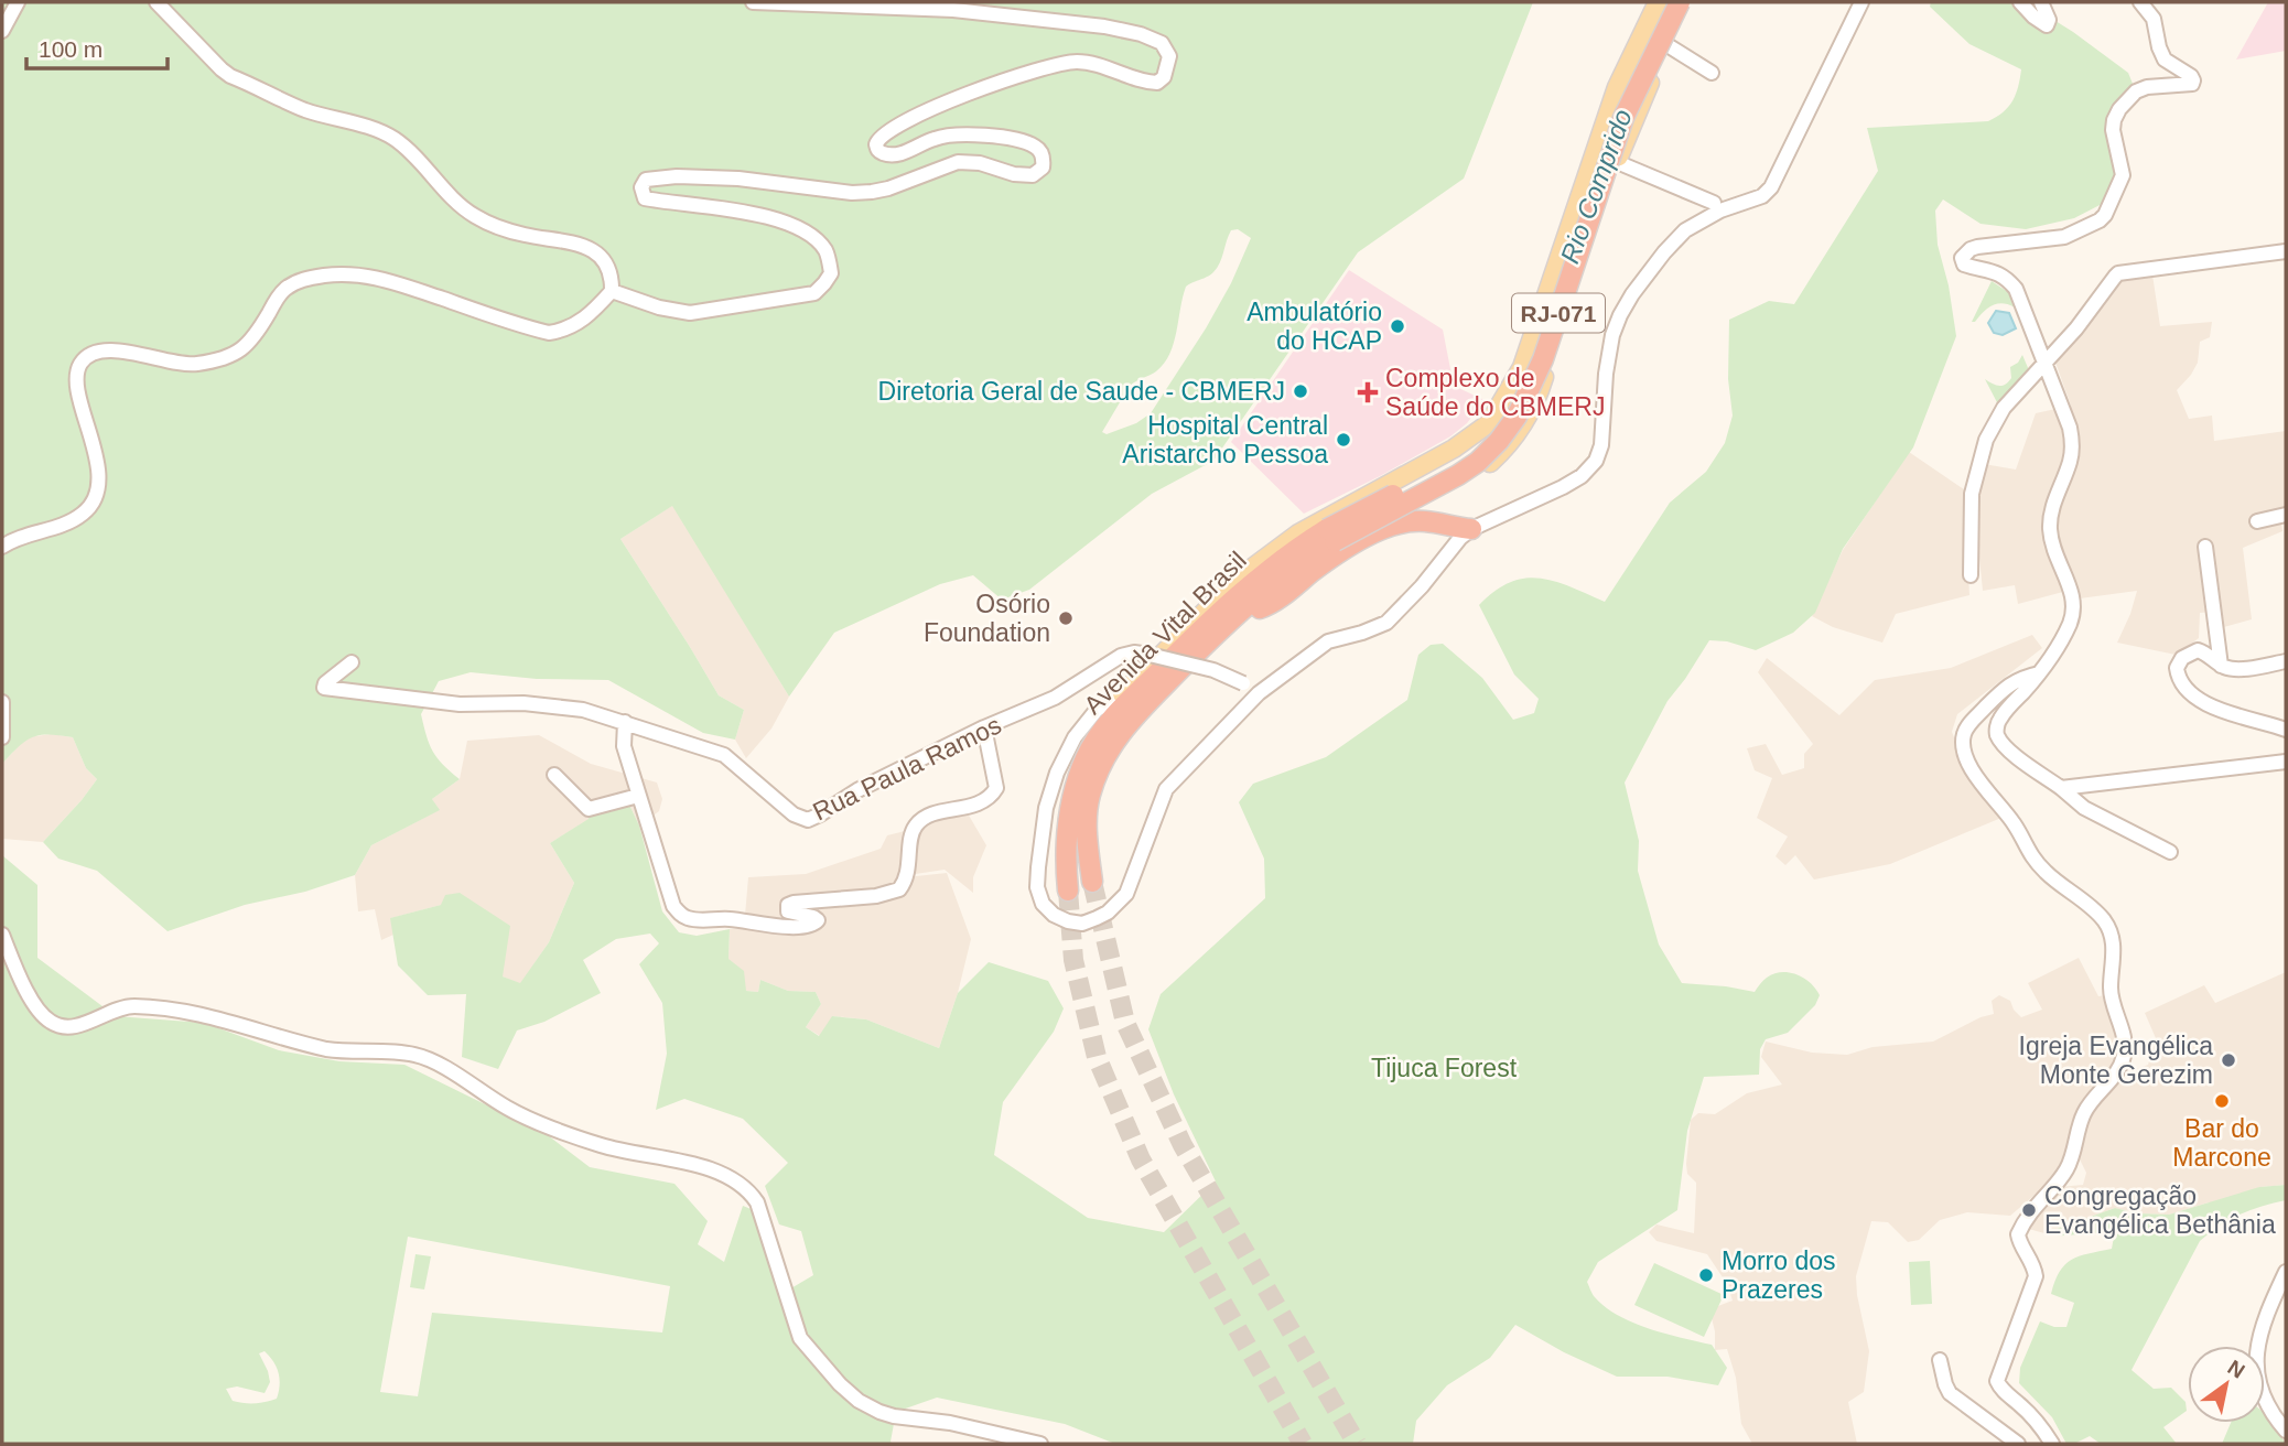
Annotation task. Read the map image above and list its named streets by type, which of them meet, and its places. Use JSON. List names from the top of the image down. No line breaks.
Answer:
{"streets":{"highway":["RJ-071","Avenida Vital Brasil"],"street":["Rua Paula Ramos"]},"crossings":[["RJ-071","Avenida Vital Brasil"]],"water":["Rio Comprido"],"parks":["Tijuca Forest"],"places":{"other":["Ambulatório do HCAP","Diretoria Geral de Saude - CBMERJ","Hospital Central Aristarcho Pessoa","Osório Foundation","Igreja Evangélica Monte Gerezim","Bar do Marcone","Congregação Evangélica Bethânia","Morro dos Prazeres"],"health":["Complexo de Saúde do CBMERJ"]},"scale_bar":"100 m","north":"top right"}
